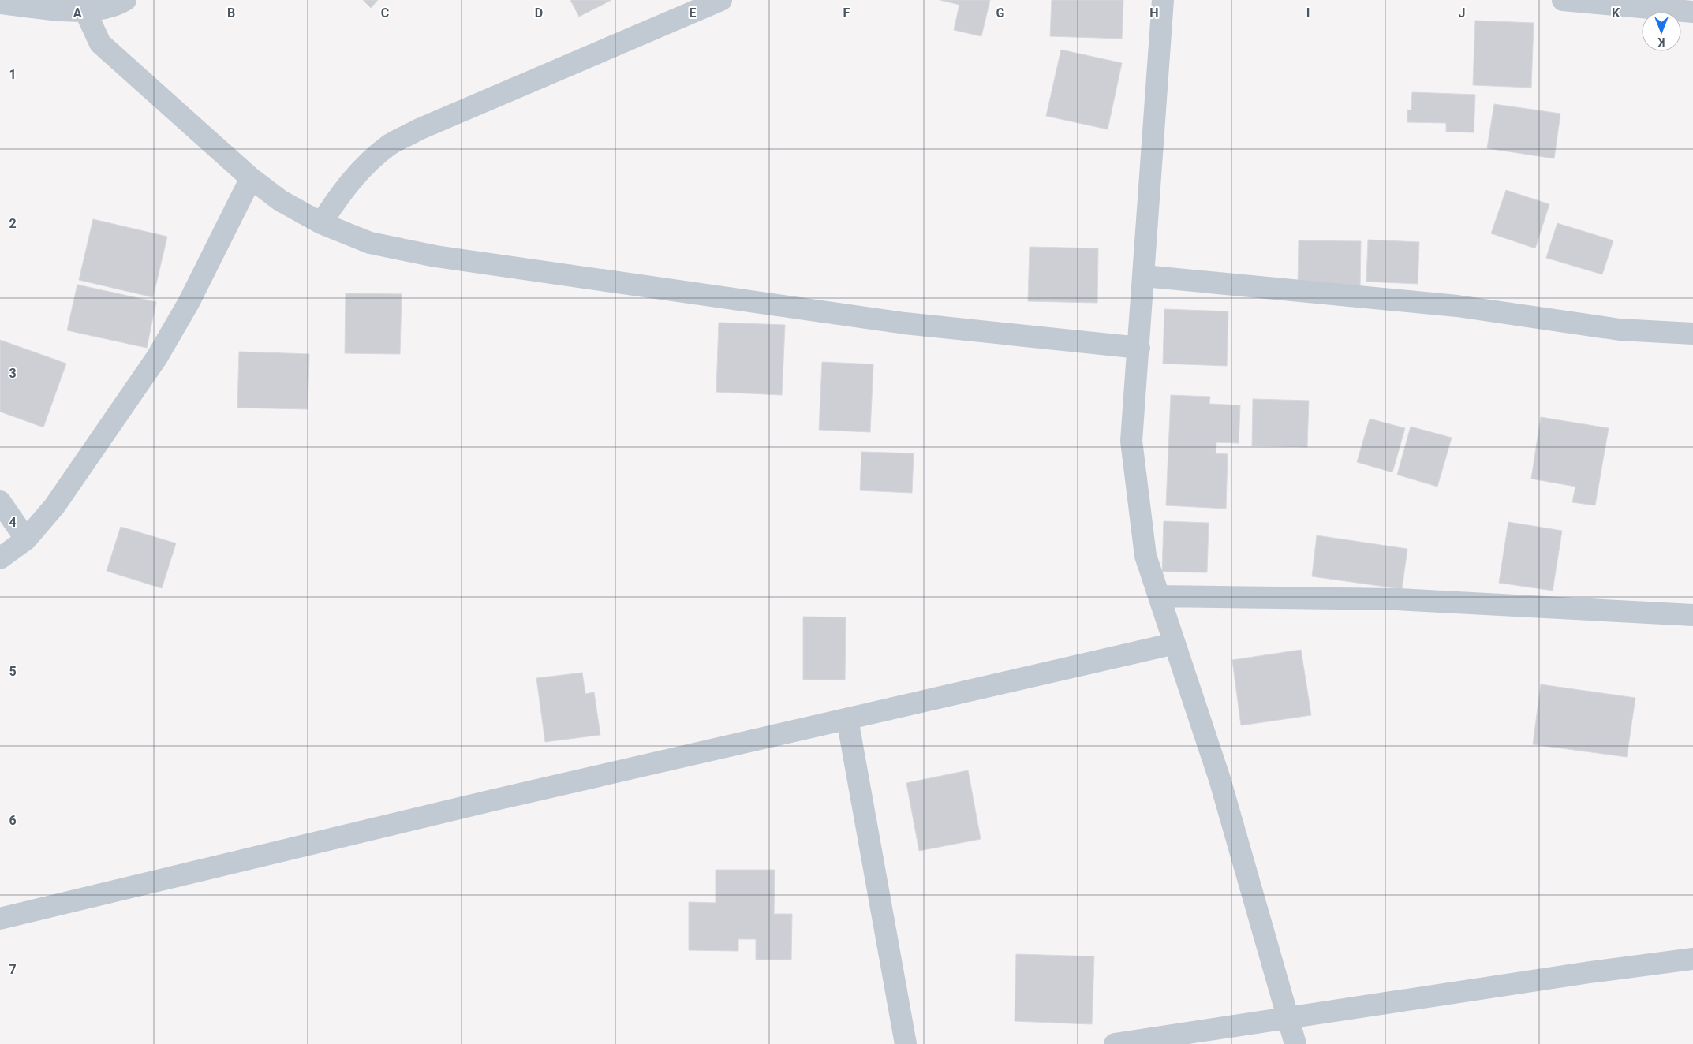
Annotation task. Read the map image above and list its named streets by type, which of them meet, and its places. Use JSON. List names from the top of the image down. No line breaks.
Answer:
{"north":"bottom","grid":{"columns":["A","B","C","D","E","F","G","H","I","J","K"],"rows":["1","2","3","4","5","6","7"]}}
